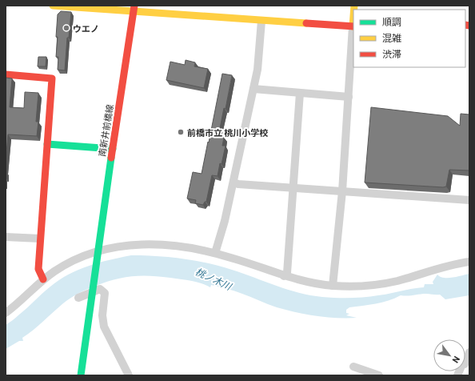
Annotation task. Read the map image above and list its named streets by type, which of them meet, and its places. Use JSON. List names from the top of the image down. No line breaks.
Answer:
{"streets":{"main road":["南新井前橋線"]},"water":["桃ノ木川"],"places":["ウエノ","前橋市立 桃川小学校"],"legend":["順調","混雑","渋滞"],"north":"bottom right"}
